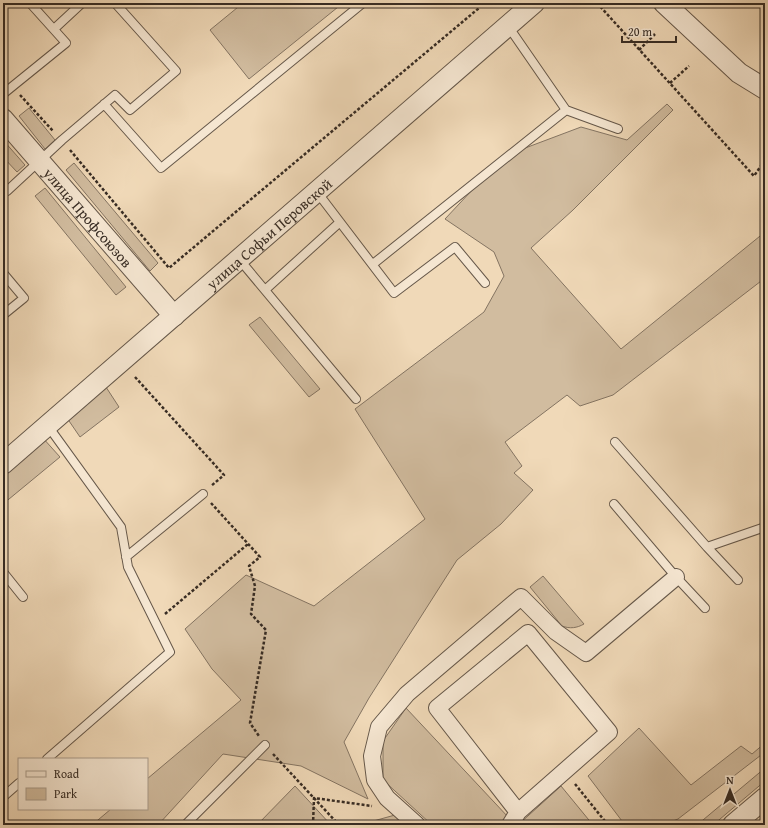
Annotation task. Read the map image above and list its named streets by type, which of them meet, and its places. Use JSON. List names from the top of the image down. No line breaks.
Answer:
{"streets":{"street":["улица Профсоюзов","улица Софьи Перовской"]},"crossings":[["улица Профсоюзов","улица Софьи Перовской"]],"legend":["Road","Park"],"scale_bar":"20 m","north":"top"}
